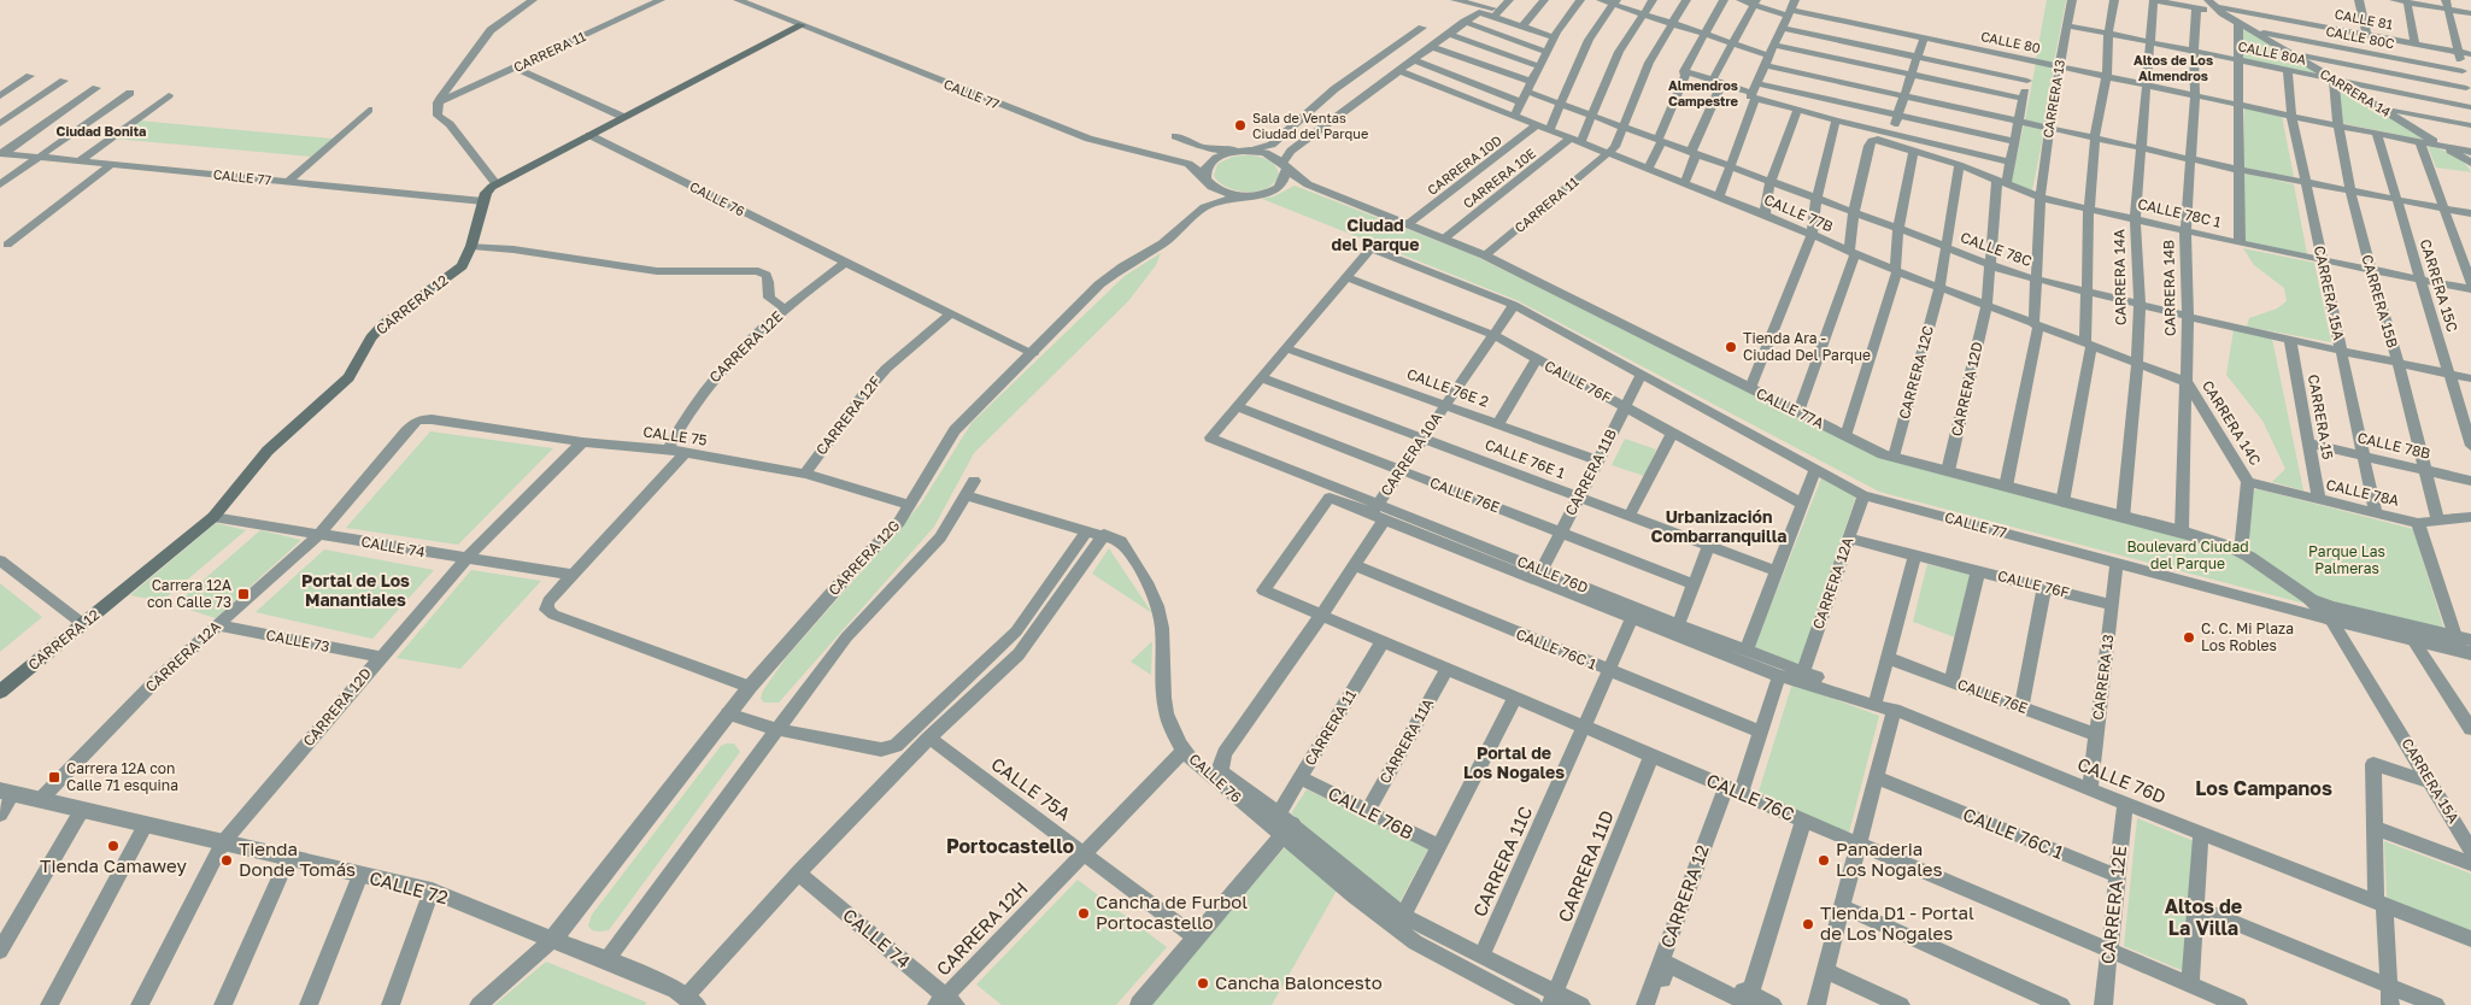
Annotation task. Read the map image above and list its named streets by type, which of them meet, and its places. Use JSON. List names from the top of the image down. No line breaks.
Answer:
{"streets":{"main road":["CARRERA 12"],"street":["CALLE 81","CALLE 80C","CALLE 80","CARRERA 11","CALLE 80A","CARRERA 14","CALLE 77","CARRERA 13","CARRERA 10D","CARRERA 10E","CALLE 76","CALLE 77B","CALLE 78C 1","CALLE 78C","CARRERA 14A","CARRERA 15C","CARRERA 14B","CARRERA 15A","CARRERA 15B","CARRERA 12E","CARRERA 12C","CALLE 76F","CALLE 76E 2","CARRERA 12D","CALLE 77A","CARRERA 12F","CARRERA 15","CARRERA 14C","CALLE 75","CALLE 78B","CARRERA 10A","CALLE 76E 1","CARRERA 11B","CALLE 78A","CALLE 76E","CALLE 74","CARRERA 12G","CALLE 76D","CARRERA 12A","CALLE 73","CALLE 76C 1","CARRERA 11A","CALLE 75A","CALLE 76C","CALLE 76B","CARRERA 11C","CARRERA 11D","CALLE 72","CARRERA 12H"]},"crossings":[["CALLE 81","CARRERA 14"],["CALLE 80C","CARRERA 14"],["CALLE 80","CARRERA 14"],["CALLE 80","CARRERA 13"],["CALLE 80","CARRERA 14A"],["CALLE 80","CARRERA 15C"],["CALLE 80","CARRERA 14B"],["CALLE 80","CARRERA 15A"],["CALLE 80","CARRERA 15B"],["CARRERA 11","CALLE 76"],["CARRERA 11","CALLE 77B"],["CARRERA 11","CALLE 78C"],["CARRERA 11","CALLE 77A"],["CARRERA 11","CALLE 76C"],["CARRERA 11","CALLE 76B"],["CALLE 80A","CARRERA 14"],["CALLE 80A","CARRERA 13"],["CALLE 80A","CARRERA 14A"],["CALLE 80A","CARRERA 14B"],["CALLE 80A","CARRERA 15A"],["CALLE 80A","CARRERA 15B"],["CARRERA 14","CARRERA 15B"],["CALLE 77","CARRERA 13"],["CALLE 77","CARRERA 15A"],["CALLE 77","CARRERA 12"],["CALLE 77","CALLE 76F"],["CALLE 77","CALLE 77A"],["CALLE 77","CARRERA 10A"],["CALLE 77","CARRERA 11B"],["CALLE 77","CARRERA 12G"],["CALLE 77","CARRERA 12A"],["CARRERA 13","CALLE 77B"],["CARRERA 13","CALLE 78C 1"],["CARRERA 13","CALLE 78C"],["CARRERA 13","CALLE 76F"],["CARRERA 13","CARRERA 12D"],["CARRERA 13","CALLE 76E"],["CARRERA 13","CALLE 76D"],["CARRERA 10D","CALLE 77B"],["CARRERA 10D","CALLE 77A"],["CARRERA 10E","CALLE 77B"],["CARRERA 10E","CALLE 77A"],["CALLE 76","CARRERA 12"],["CALLE 76","CARRERA 12E"],["CALLE 76","CARRERA 12F"],["CALLE 76","CARRERA 12G"],["CALLE 76","CARRERA 11C"],["CALLE 76","CARRERA 11D"],["CALLE 76","CARRERA 12H"],["CALLE 77B","CARRERA 14A"],["CALLE 77B","CARRERA 14B"],["CALLE 77B","CARRERA 12C"],["CALLE 77B","CARRERA 12D"],["CALLE 77B","CARRERA 14C"],["CALLE 78C 1","CARRERA 14A"],["CALLE 78C 1","CARRERA 15C"],["CALLE 78C 1","CARRERA 14B"],["CALLE 78C 1","CARRERA 15A"],["CALLE 78C 1","CARRERA 15B"],["CALLE 78C 1","CARRERA 12C"],["CALLE 78C","CARRERA 14A"],["CALLE 78C","CARRERA 15C"],["CALLE 78C","CARRERA 14B"],["CALLE 78C","CARRERA 15A"],["CALLE 78C","CARRERA 15B"],["CALLE 78C","CARRERA 12C"],["CALLE 78C","CARRERA 12D"],["CALLE 78C","CARRERA 15"],["CARRERA 14A","CALLE 77A"],["CARRERA 14B","CALLE 77A"],["CARRERA 14B","CARRERA 14C"],["CARRERA 15A","CALLE 78B"],["CARRERA 15A","CALLE 78A"],["CARRERA 15B","CALLE 78B"],["CARRERA 15B","CALLE 78A"],["CARRERA 12","CALLE 74"],["CARRERA 12","CALLE 76D"],["CARRERA 12","CALLE 76C 1"],["CARRERA 12","CALLE 76C"],["CARRERA 12E","CALLE 75"],["CARRERA 12E","CALLE 76D"],["CARRERA 12E","CALLE 76C 1"],["CARRERA 12E","CALLE 76C"],["CARRERA 12C","CALLE 77A"],["CALLE 76F","CARRERA 10A"],["CALLE 76F","CARRERA 11B"],["CALLE 76F","CARRERA 12A"],["CALLE 76E 2","CARRERA 10A"],["CALLE 76E 2","CARRERA 11B"],["CARRERA 12D","CALLE 77A"],["CARRERA 12D","CALLE 75"],["CARRERA 12D","CALLE 74"],["CARRERA 12D","CALLE 73"],["CARRERA 12D","CALLE 72"],["CALLE 77A","CARRERA 14C"],["CALLE 77A","CARRERA 12G"],["CARRERA 12F","CALLE 75"],["CARRERA 15","CALLE 78B"],["CARRERA 15","CALLE 78A"],["CARRERA 14C","CALLE 78A"],["CALLE 75","CARRERA 12G"],["CALLE 75","CARRERA 12A"],["CARRERA 10A","CALLE 76E 1"],["CARRERA 10A","CALLE 76E"],["CARRERA 10A","CALLE 76D"],["CARRERA 10A","CALLE 76C 1"],["CARRERA 10A","CALLE 76C"],["CALLE 76E 1","CARRERA 11B"],["CARRERA 11B","CALLE 76E"],["CARRERA 11B","CALLE 76D"],["CALLE 76E","CALLE 76D"],["CALLE 74","CARRERA 12A"],["CALLE 74","CARRERA 12H"],["CARRERA 12G","CALLE 72"],["CALLE 76D","CARRERA 12A"],["CALLE 76D","CALLE 76C"],["CALLE 76D","CARRERA 11C"],["CARRERA 12A","CALLE 73"],["CARRERA 12A","CALLE 72"],["CALLE 76C 1","CARRERA 11C"],["CARRERA 11A","CALLE 76C"],["CARRERA 11A","CALLE 76B"],["CALLE 75A","CARRERA 12H"],["CALLE 76C","CARRERA 11C"],["CALLE 76C","CARRERA 11D"]],"districts":["Altos de Los Almendros","Almendros Campestre","Ciudad Bonita","Ciudad del Parque","Urbanización Combarranquilla","Portal de Los Manantiales","Portal de Los Nogales","Los Campanos","Portocastello","Altos de La Villa"],"parks":["Boulevard Ciudad del Parque","Parque Las Palmeras"],"places":{"other":["Sala de Ventas Ciudad del Parque","Tienda Ara - Ciudad Del Parque","C. C. Mi Plaza Los Robles","Tienda Camawey","Tienda Donde Tomás","Panaderia Los Nogales","Cancha de Furbol Portocastello","Tienda D1 - Portal de Los Nogales","Cancha Baloncesto"],"transit":["Carrera 12A con Calle 73","Carrera 12A con Calle 71 esquina"]}}
